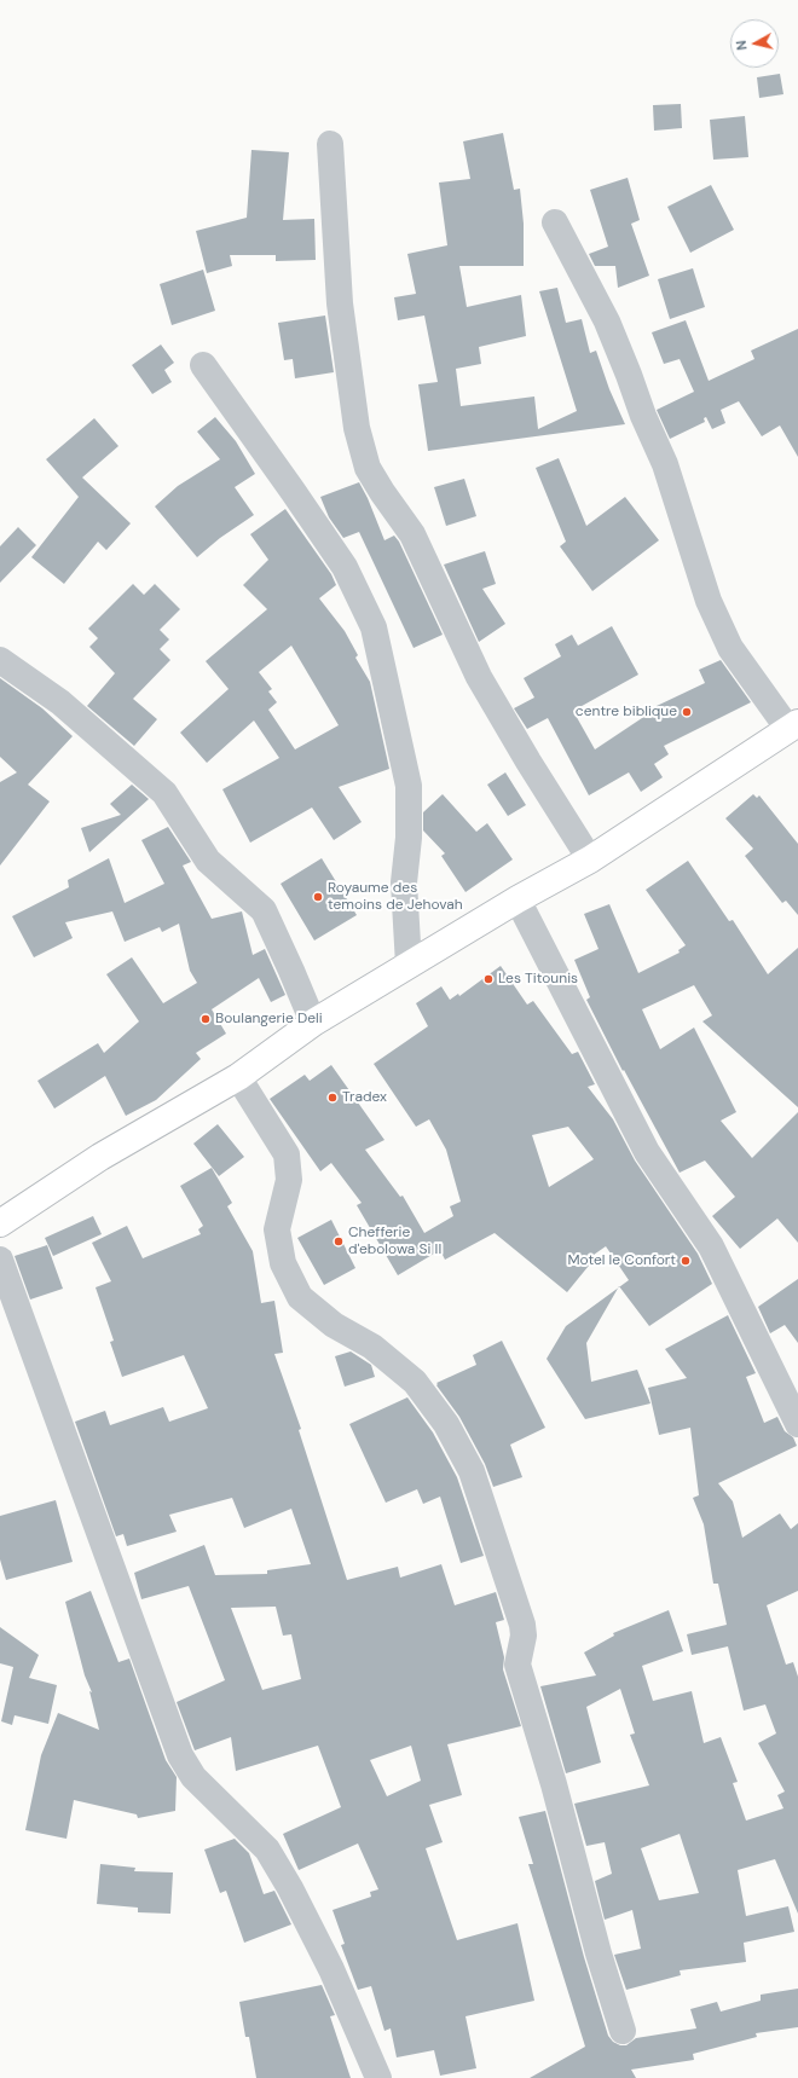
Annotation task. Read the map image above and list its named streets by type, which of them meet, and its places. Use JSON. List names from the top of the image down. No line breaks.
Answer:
{"places":["centre biblique","Royaume des temoins de Jehovah","Les Titounis","Boulangerie Deli","Tradex","Chefferie d'ebolowa Si II","Motel le Confort"],"north":"left"}
